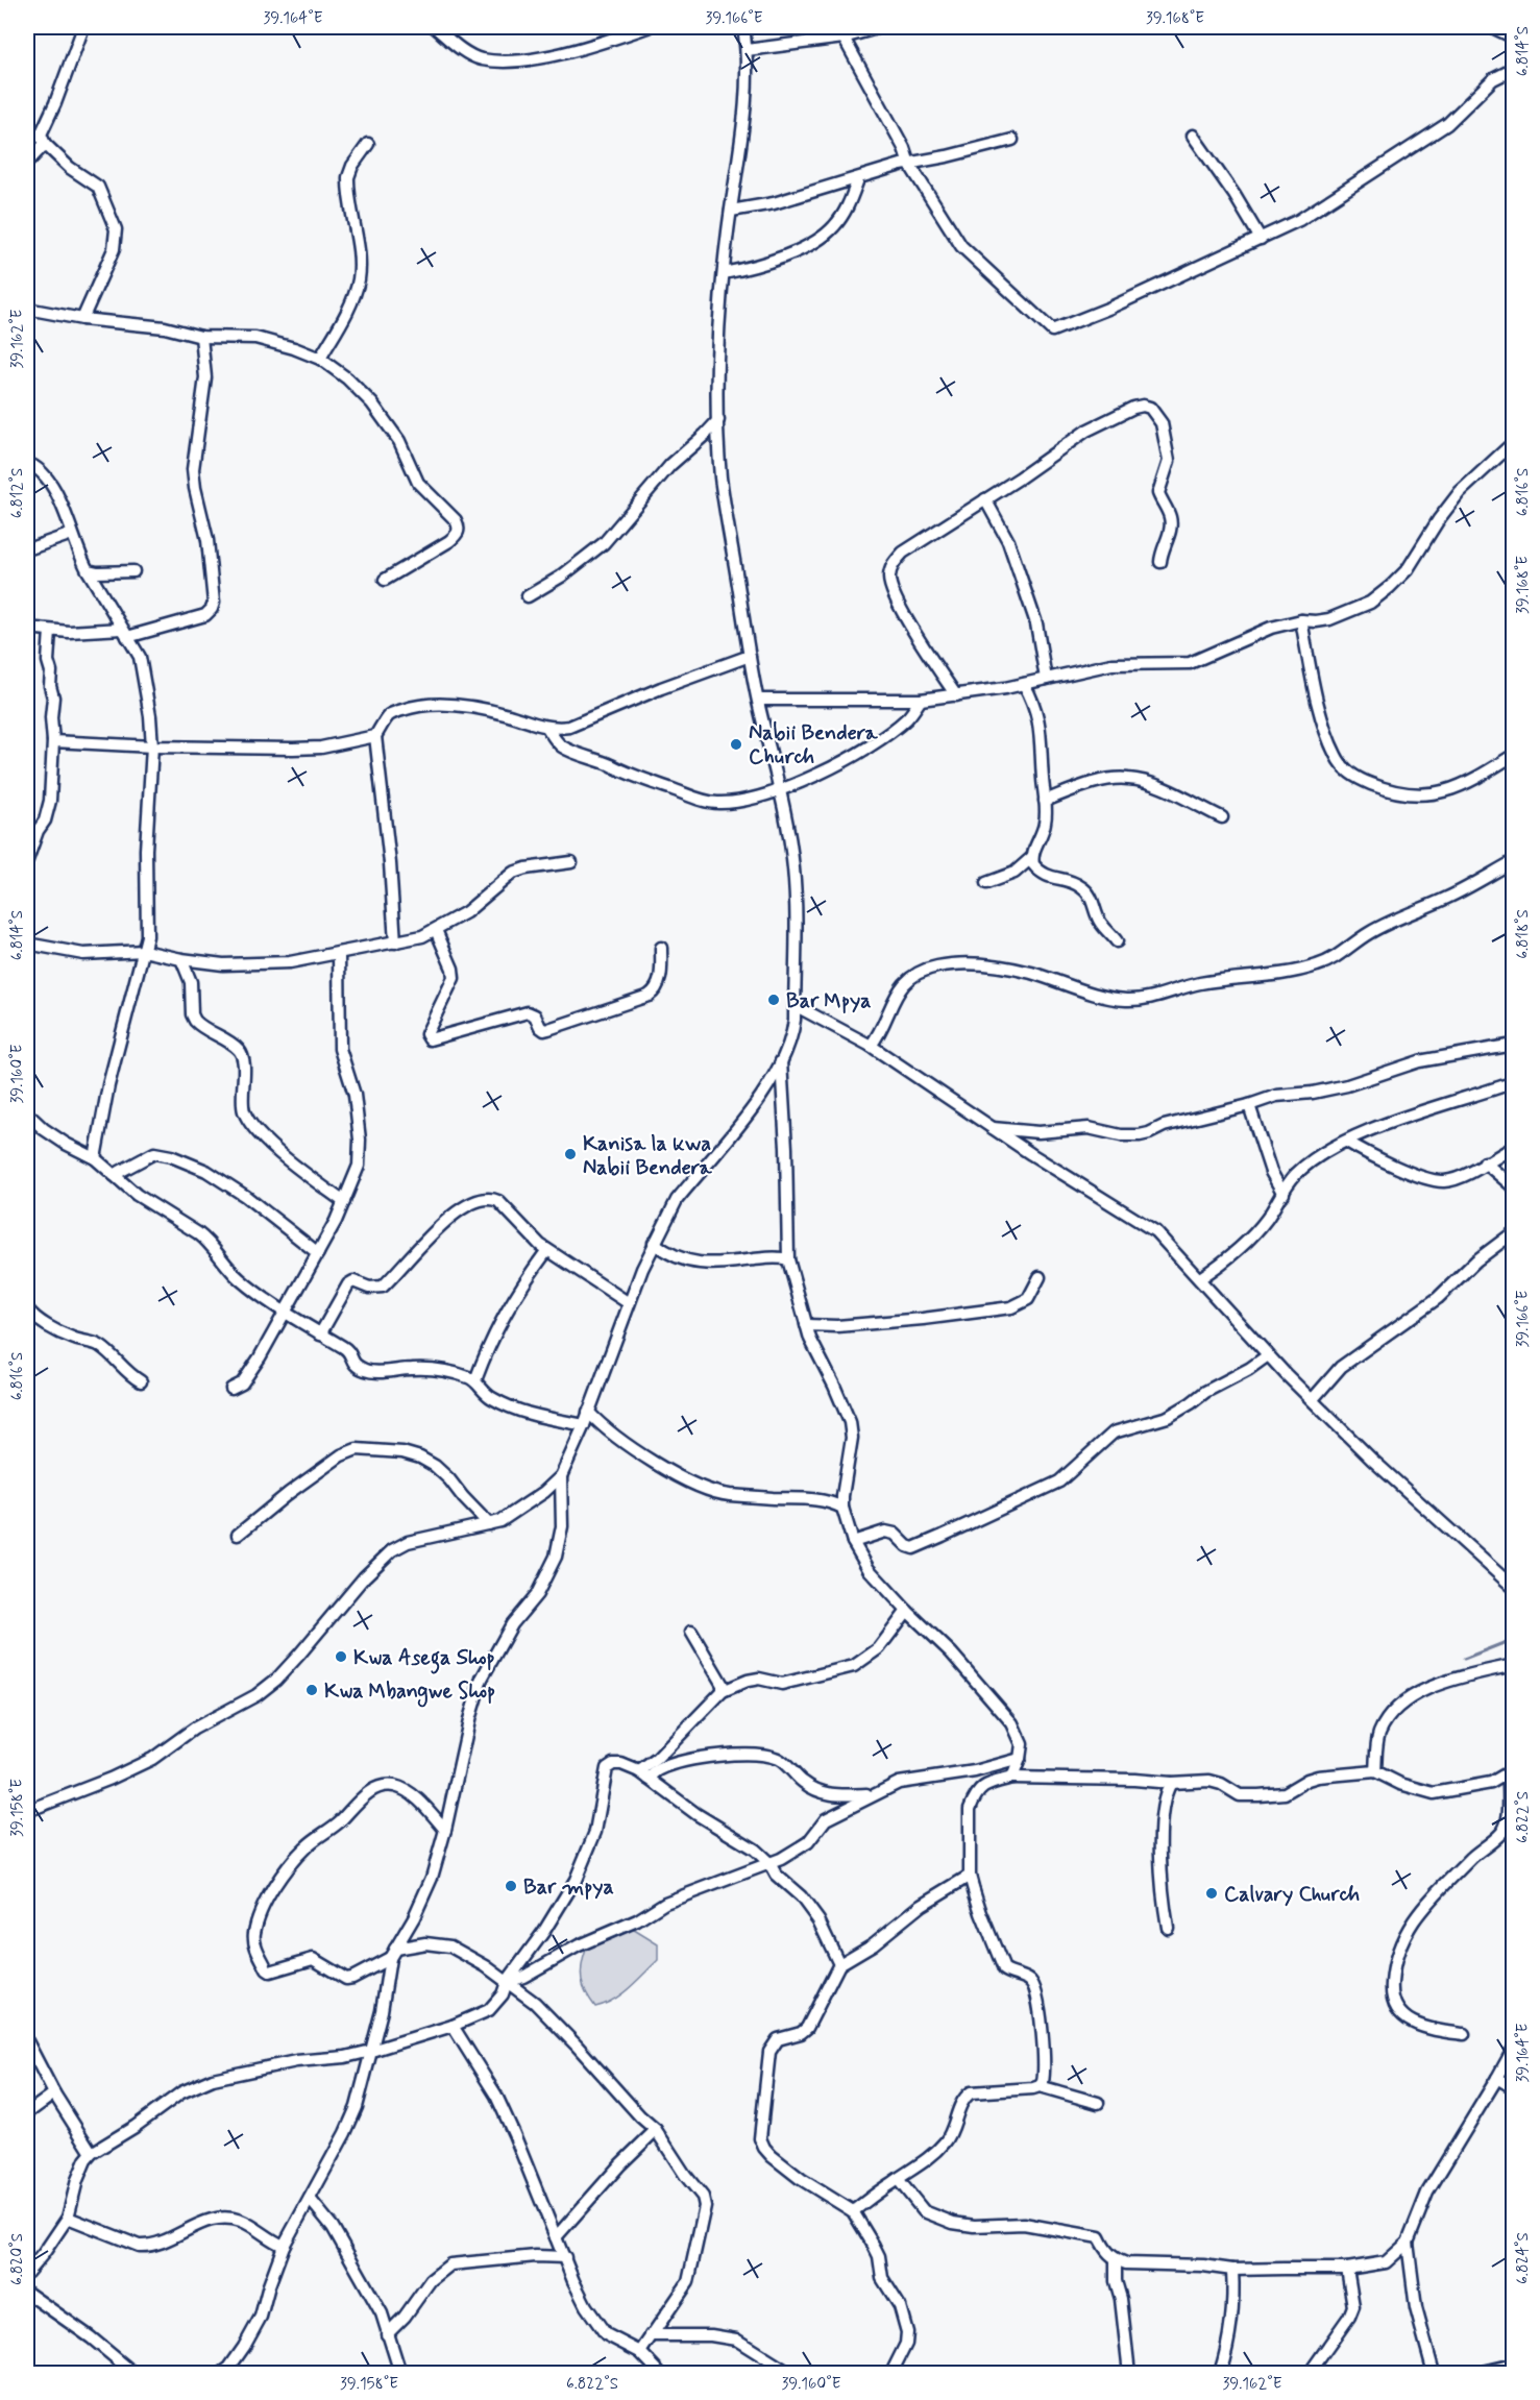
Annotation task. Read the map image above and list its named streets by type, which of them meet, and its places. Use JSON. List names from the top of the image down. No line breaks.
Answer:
{"places":["Nabii Bendera Church","Bar Mpya","Kanisa la kwa Nabii Bendera","Kwa Asega Shop","Kwa Mbangwe Shop","Bar mpya","Calvary Church"],"coordinates":["39.164°E","39.166°E","39.168°E","6.814°S","39.162°E","6.816°S","6.812°S","6.818°S","39.160°E","39.158°E","6.822°S","6.824°S","6.820°S"]}
